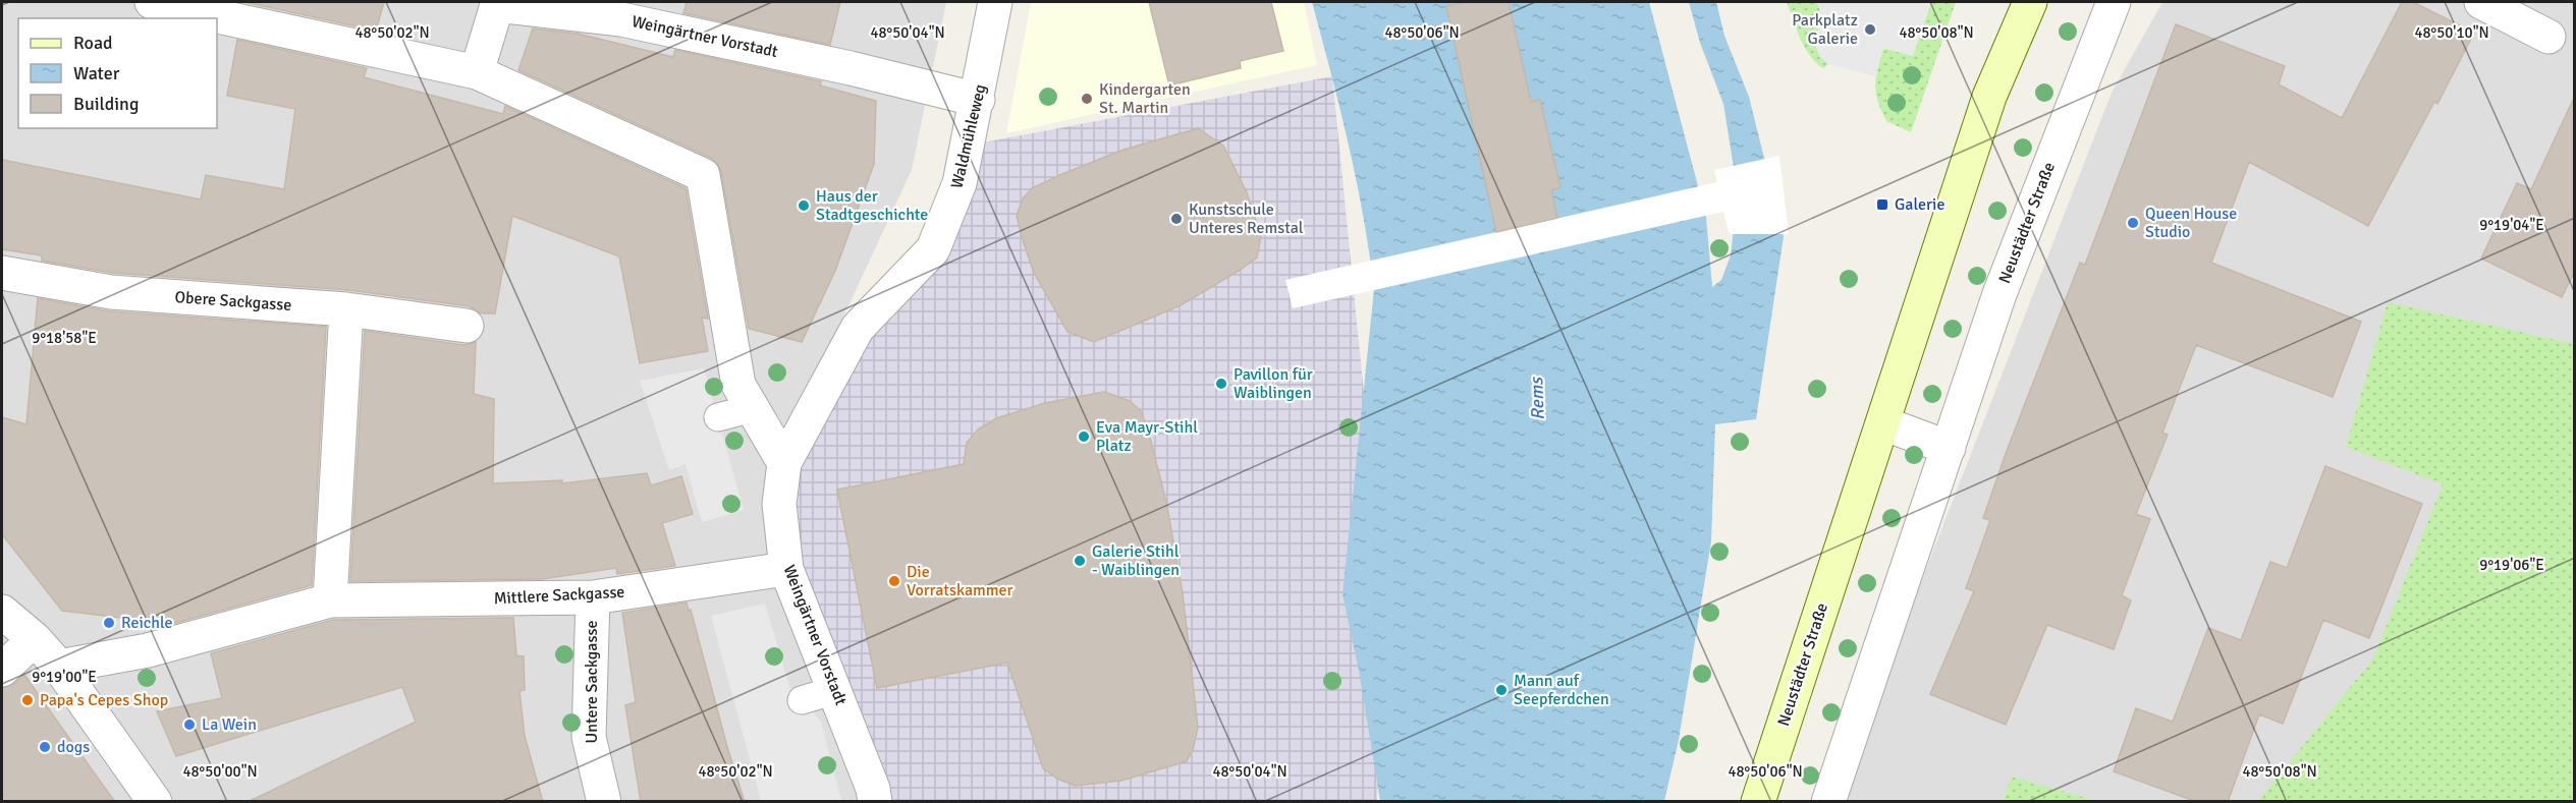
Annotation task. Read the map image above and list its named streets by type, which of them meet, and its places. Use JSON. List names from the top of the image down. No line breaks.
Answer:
{"streets":{"street":["Weingärtner Vorstadt","Waldmühleweg","Neustädter Straße","Obere Sackgasse","Mittlere Sackgasse","Untere Sackgasse"]},"crossings":[["Weingärtner Vorstadt","Waldmühleweg"],["Weingärtner Vorstadt","Mittlere Sackgasse"],["Mittlere Sackgasse","Untere Sackgasse"]],"water":["Rems"],"places":{"other":["Parkplatz Galerie","Kindergarten St. Martin","Haus der Stadtgeschichte","Kunstschule Unteres Remstal","Queen House Studio","Pavillon für Waiblingen","Eva Mayr-Stihl Platz","Galerie Stihl - Waiblingen","Die Vorratskammer","Reichle","Mann auf Seepferdchen","Papa's Cepes Shop","La Wein","dogs"],"transit":["Galerie"]},"legend":["Road","Water","Building"],"coordinates":["48°50'10\"N","48°50'02\"N","48°50'04\"N","48°50'06\"N","48°50'08\"N","9°19'04\"E","9°18'58\"E","9°19'06\"E","9°19'00\"E","48°50'00\"N"]}
